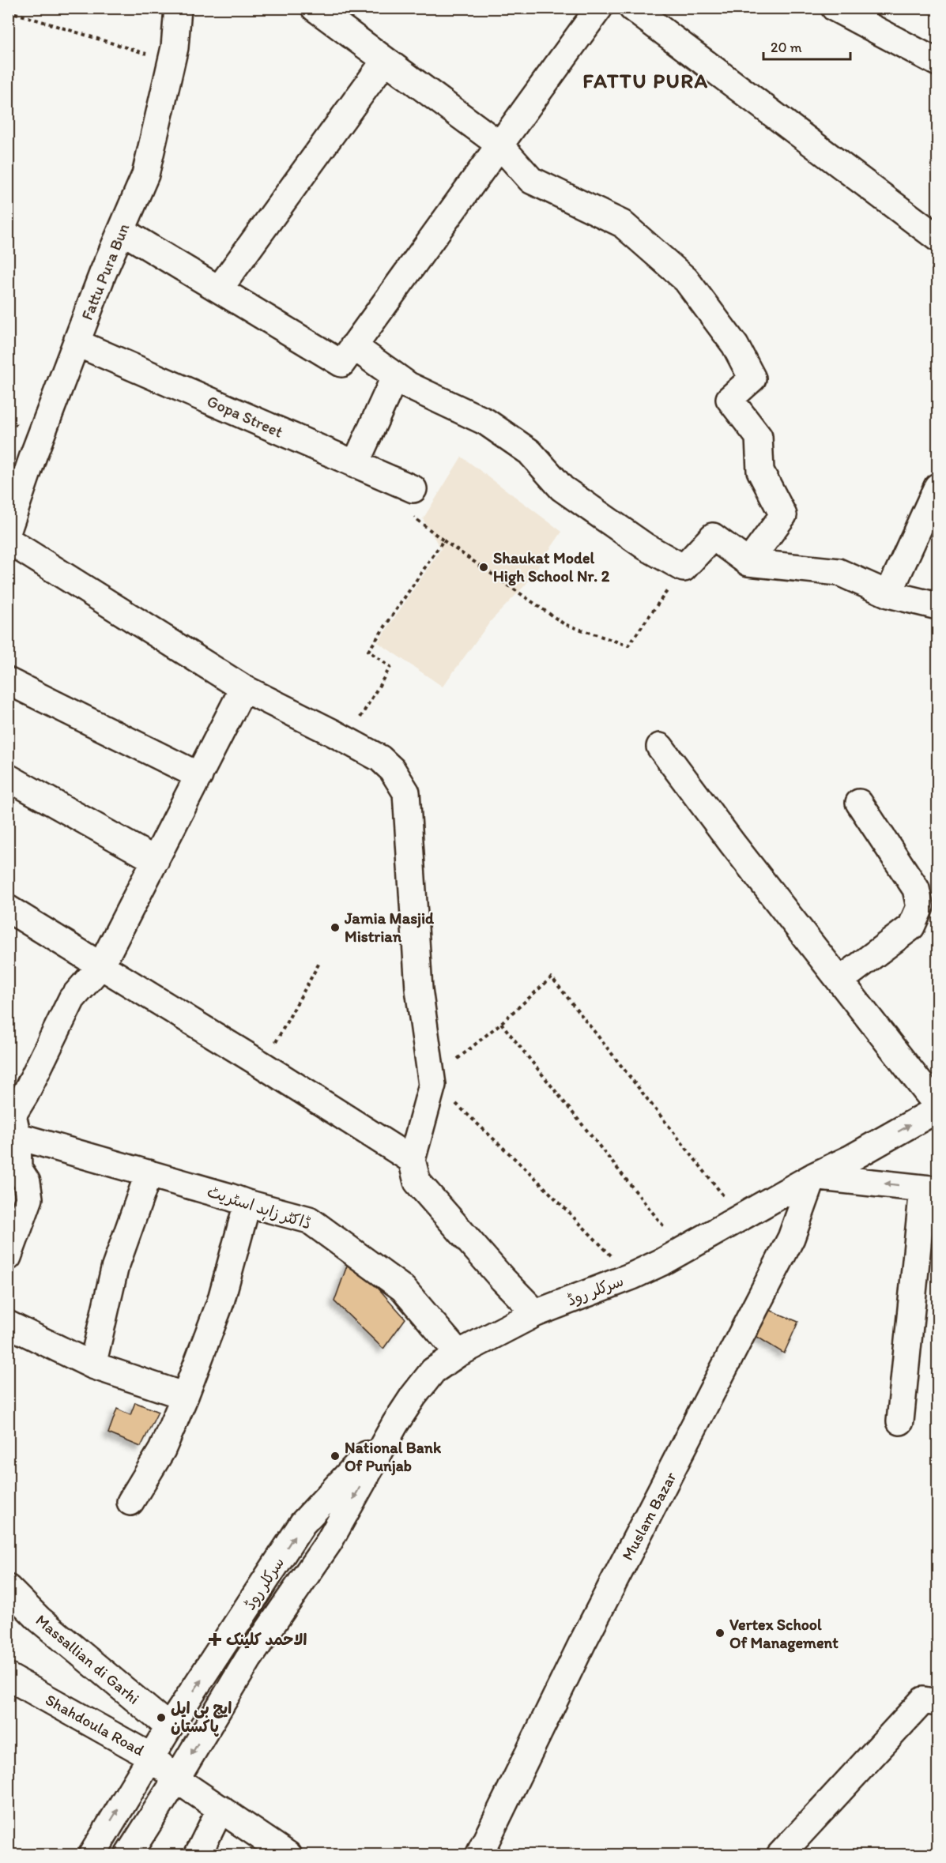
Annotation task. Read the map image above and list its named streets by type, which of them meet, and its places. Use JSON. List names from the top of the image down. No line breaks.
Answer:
{"streets":{"street":["Fattu Pura Bun","Gopa Street","ڈاکٹر زاہد اسٹریٹ","سرکلر روڈ","Muslam Bazar","Massallian di Garhi","Shahdoula Road"]},"crossings":[["Fattu Pura Bun","Gopa Street"],["ڈاکٹر زاہد اسٹریٹ","سرکلر روڈ"],["سرکلر روڈ","Muslam Bazar"],["سرکلر روڈ","Massallian di Garhi"],["سرکلر روڈ","Shahdoula Road"]],"districts":["FATTU PURA"],"places":{"other":["Shaukat Model High School Nr. 2","Jamia Masjid Mistrian","National Bank Of Punjab","Vertex School Of Management","ایچ بی ایل پاکستان"],"health":["الاحمد کلینک"]},"scale_bar":"20 m"}
